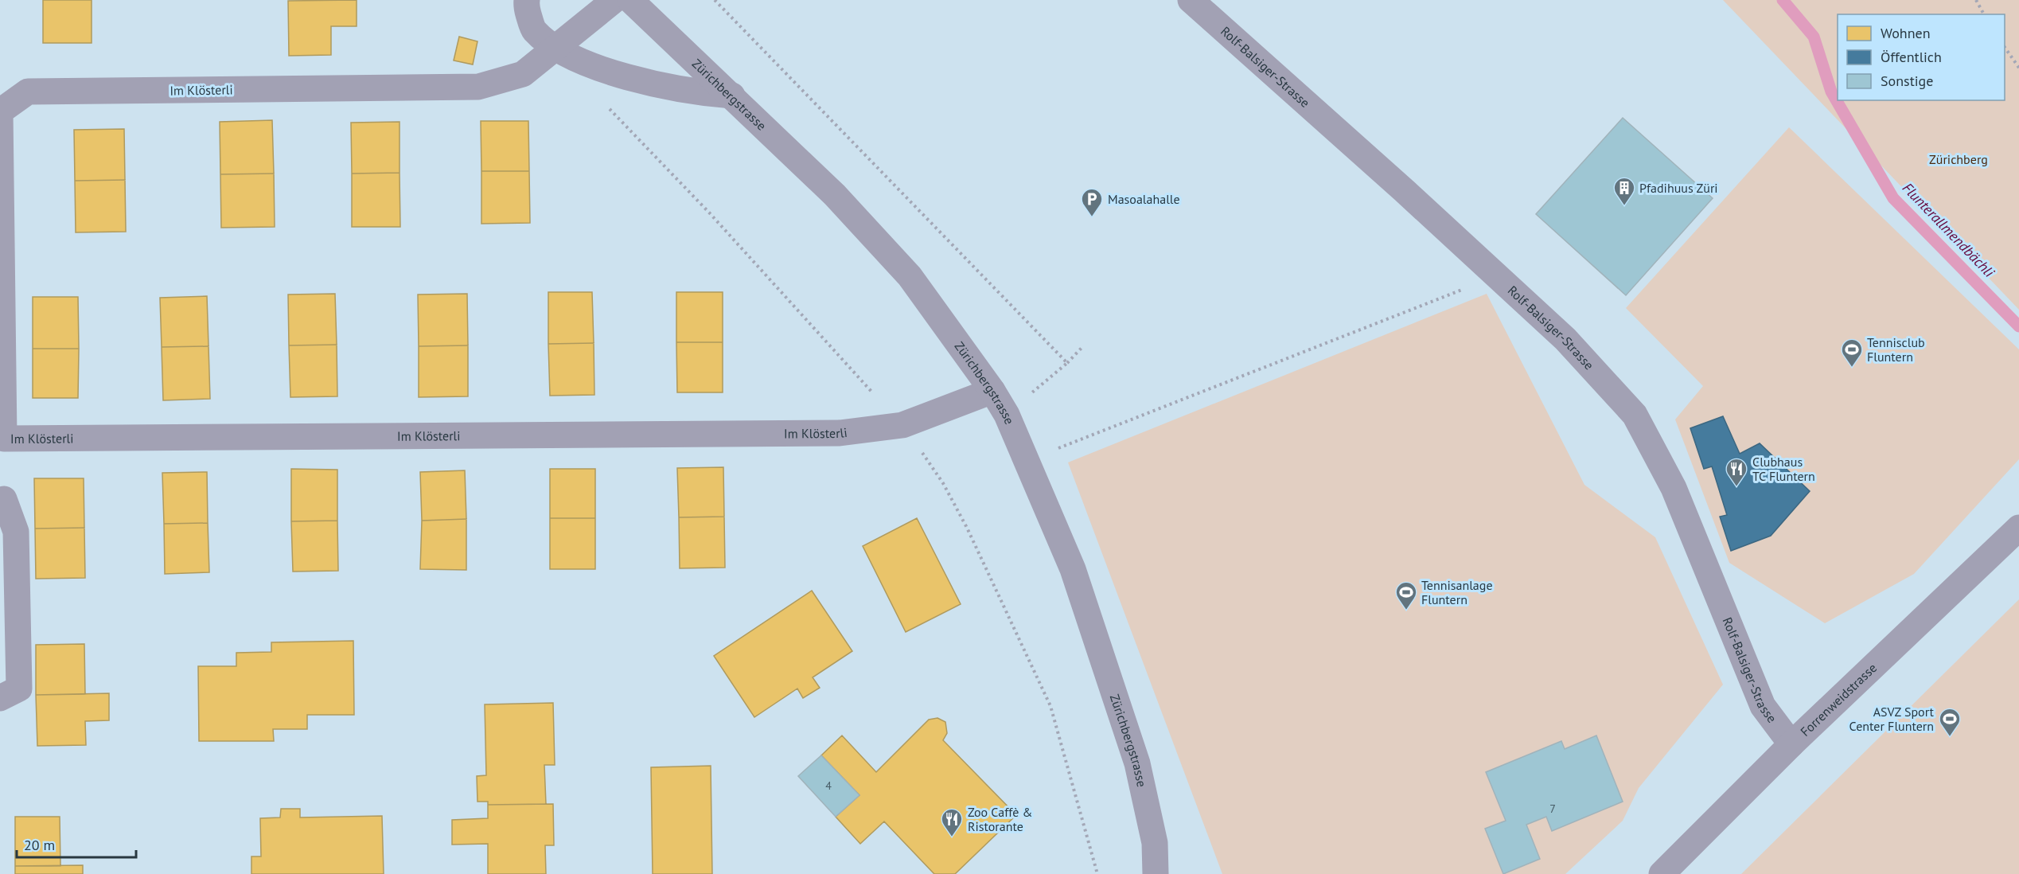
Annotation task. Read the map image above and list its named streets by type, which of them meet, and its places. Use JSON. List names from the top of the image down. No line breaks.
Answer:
{"streets":{"street":["Rolf-Balsiger-Strasse","Im Klösterli","Zürichbergstrasse","Forrenweidstrasse"]},"crossings":[["Rolf-Balsiger-Strasse","Forrenweidstrasse"],["Im Klösterli","Zürichbergstrasse"]],"water":["Flunterallmendbächli"],"parks":["Zürichberg"],"places":{"building":["Pfadihuus Züri"],"parking":["Masoalahalle"],"sports":["Tennisclub Fluntern","Tennisanlage Fluntern","ASVZ Sport Center Fluntern"],"restaurant":["Clubhaus TC Fluntern","Zoo Caffè & Ristorante"]},"house_numbers":["4","7"],"legend":["Wohnen","Öffentlich","Sonstige"],"scale_bar":"20 m"}
